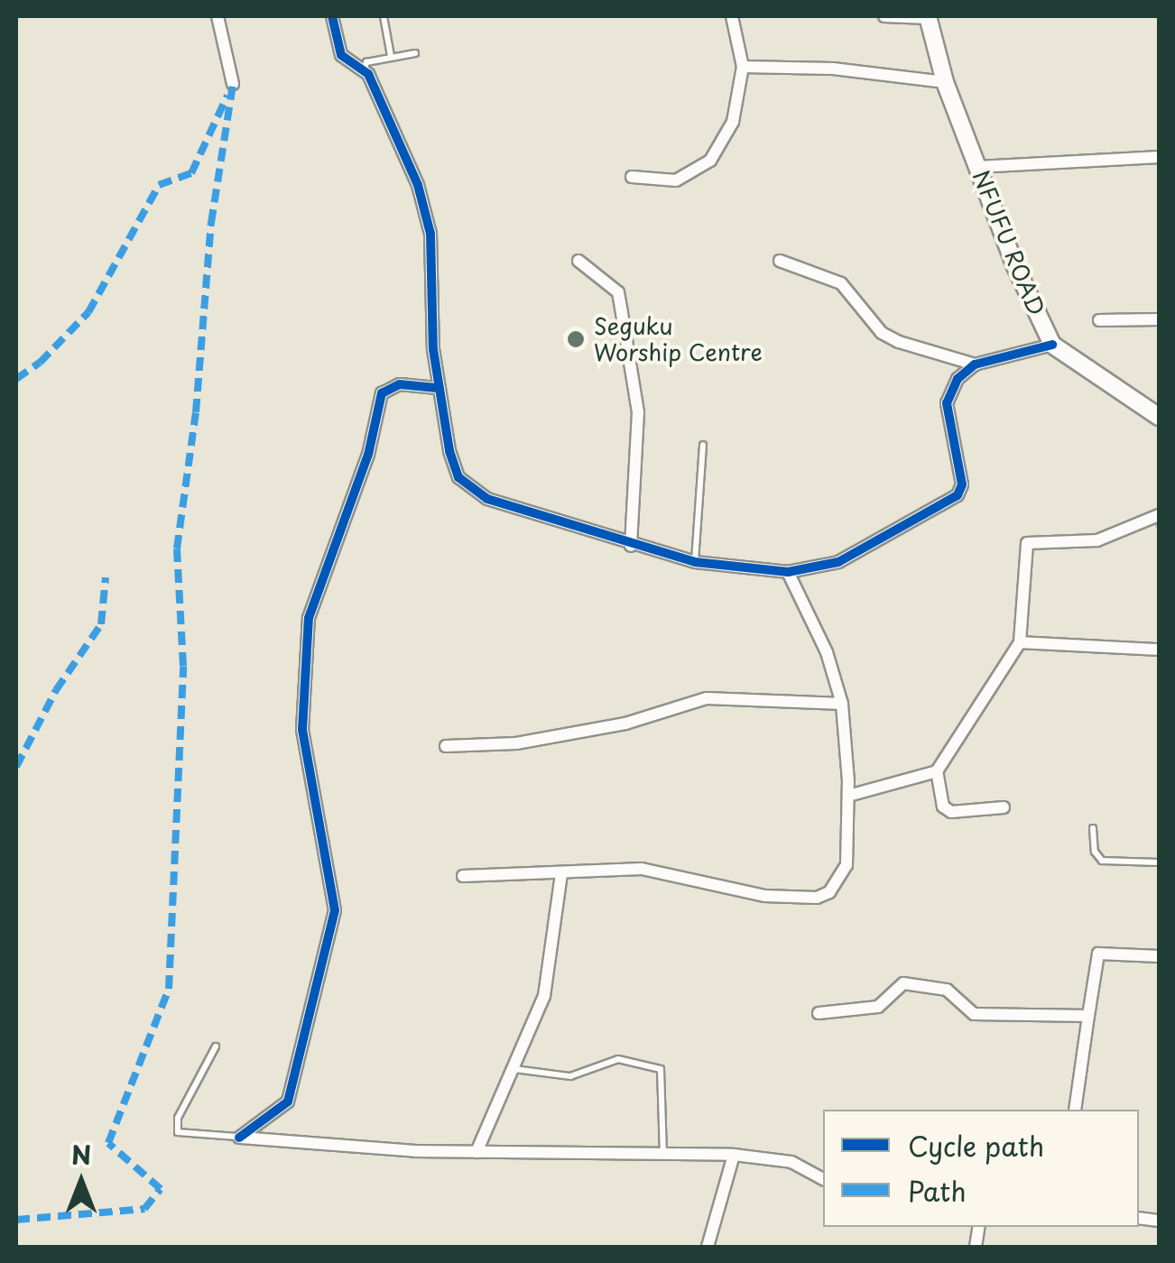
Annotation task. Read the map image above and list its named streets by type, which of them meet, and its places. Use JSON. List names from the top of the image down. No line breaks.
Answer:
{"streets":{"street":["NFUFU ROAD"]},"places":["Seguku Worship Centre"],"legend":["Cycle path","Path"],"north":"top"}
